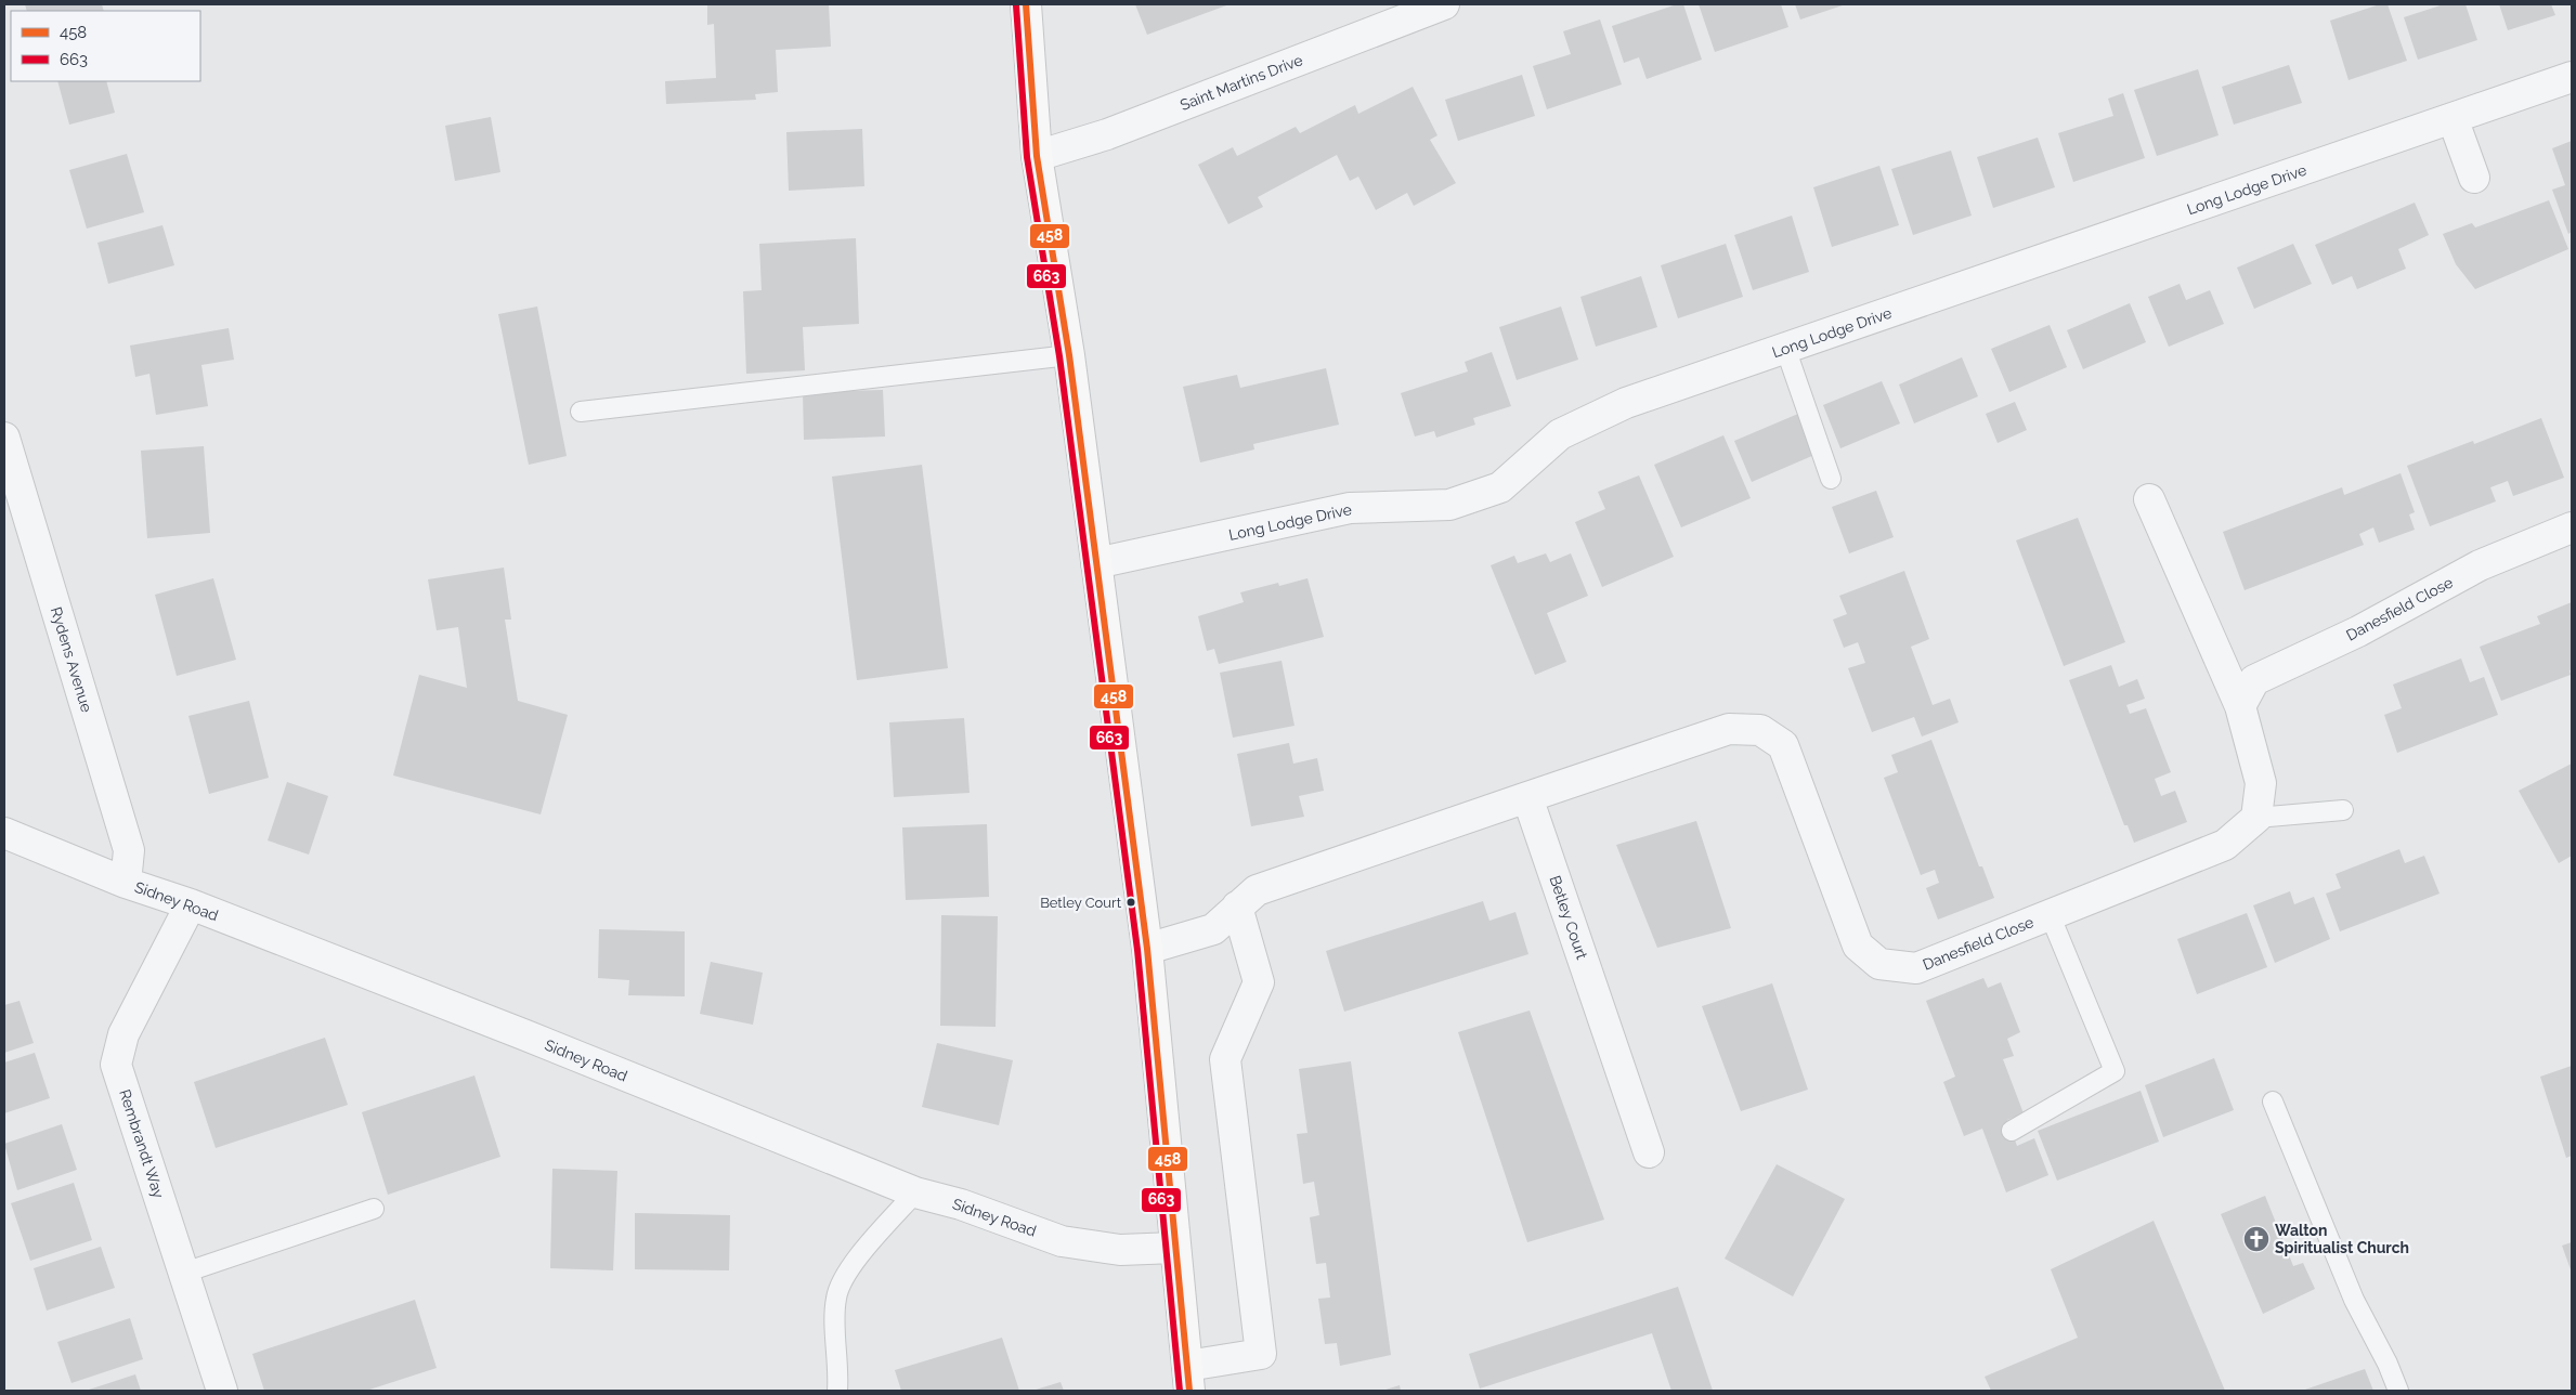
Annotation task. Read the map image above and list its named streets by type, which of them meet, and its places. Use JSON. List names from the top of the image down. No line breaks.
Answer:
{"streets":{"street":["Saint Martins Drive","Long Lodge Drive","Danesfield Close","Rydens Avenue","Sidney Road","Betley Court","Rembrandt Way"]},"crossings":[["Danesfield Close","Betley Court"],["Rydens Avenue","Sidney Road"],["Sidney Road","Rembrandt Way"]],"places":{"other":["Betley Court"],"church":["Walton Spiritualist Church"]},"lines":["transit line 458","transit line 663"],"legend":["458","663"]}
